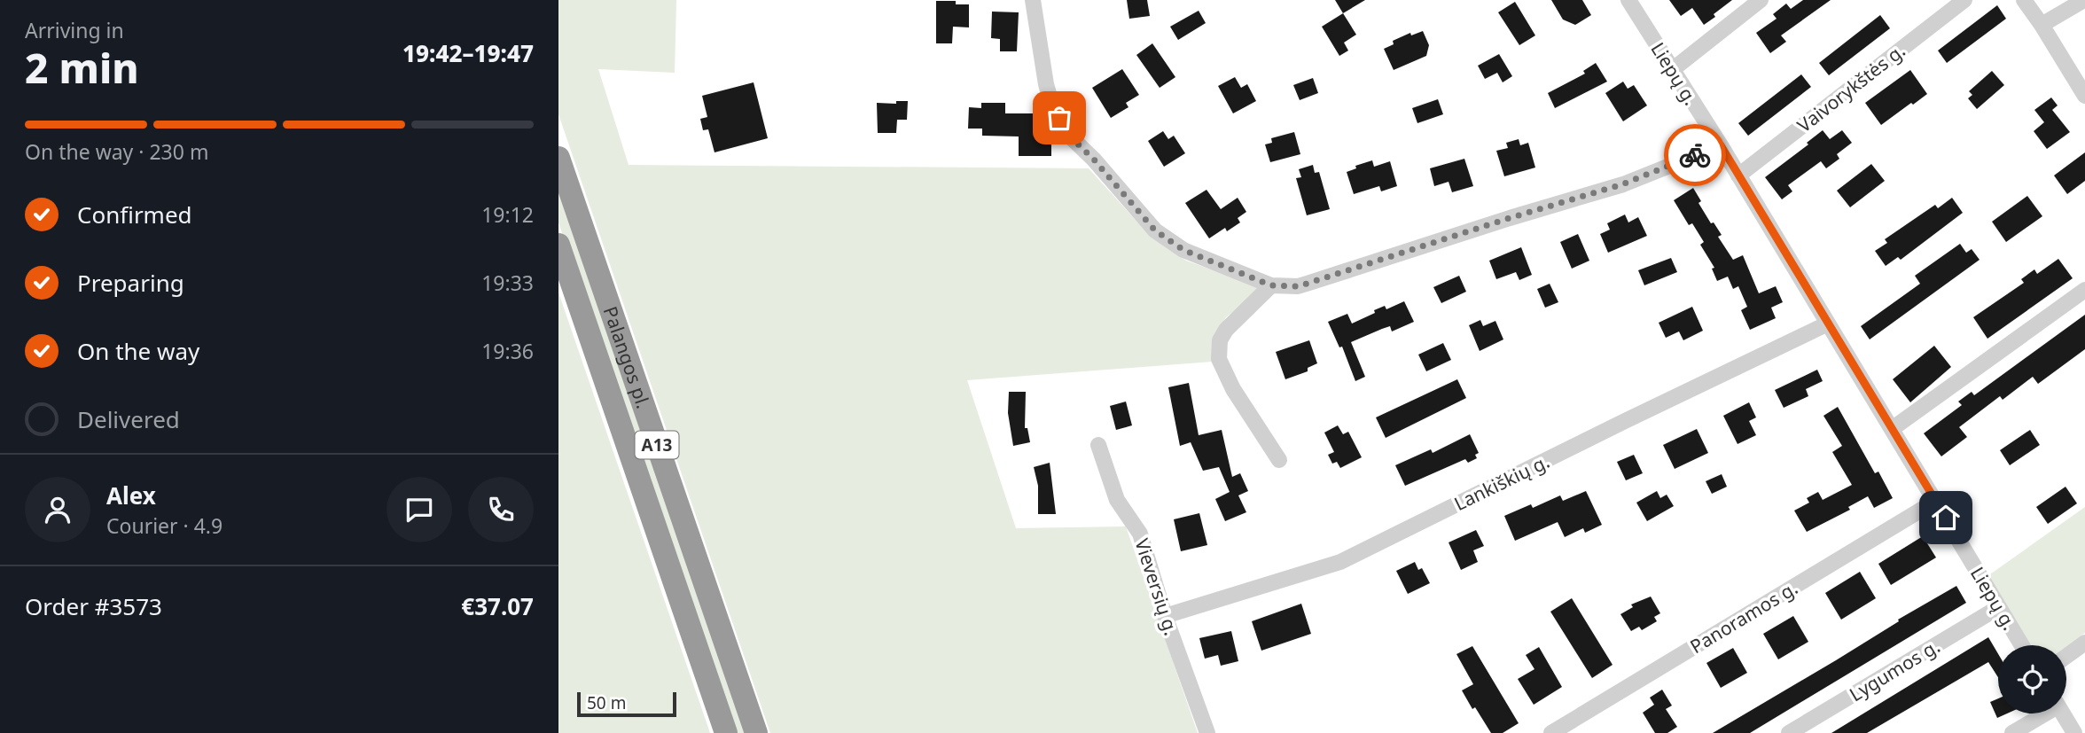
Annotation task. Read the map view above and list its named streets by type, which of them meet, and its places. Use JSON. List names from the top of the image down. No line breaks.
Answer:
{"streets":{"highway":["Palangos pl.","A13"],"street":["Liepų g.","Vaivorykštės g.","Lankiškių g.","Vieversių g.","Panoramos g.","Lygumos g."]},"crossings":[["Liepų g.","Vaivorykštės g."],["Liepų g.","Lankiškių g."],["Liepų g.","Panoramos g."],["Liepų g.","Lygumos g."],["Lankiškių g.","Vieversių g."]],"scale_bar":"50 m","page":{"heading":["2 min","Arriving in","19:42–19:47"],"panel":["Alex","Courier · 4.9","Order #3573","€37.07"],"bar":"On the way · 230 m","list":[["Confirmed","19:12"],["Preparing","19:33"],["On the way","19:36"],"Delivered"],"scale":"50 m"}}
